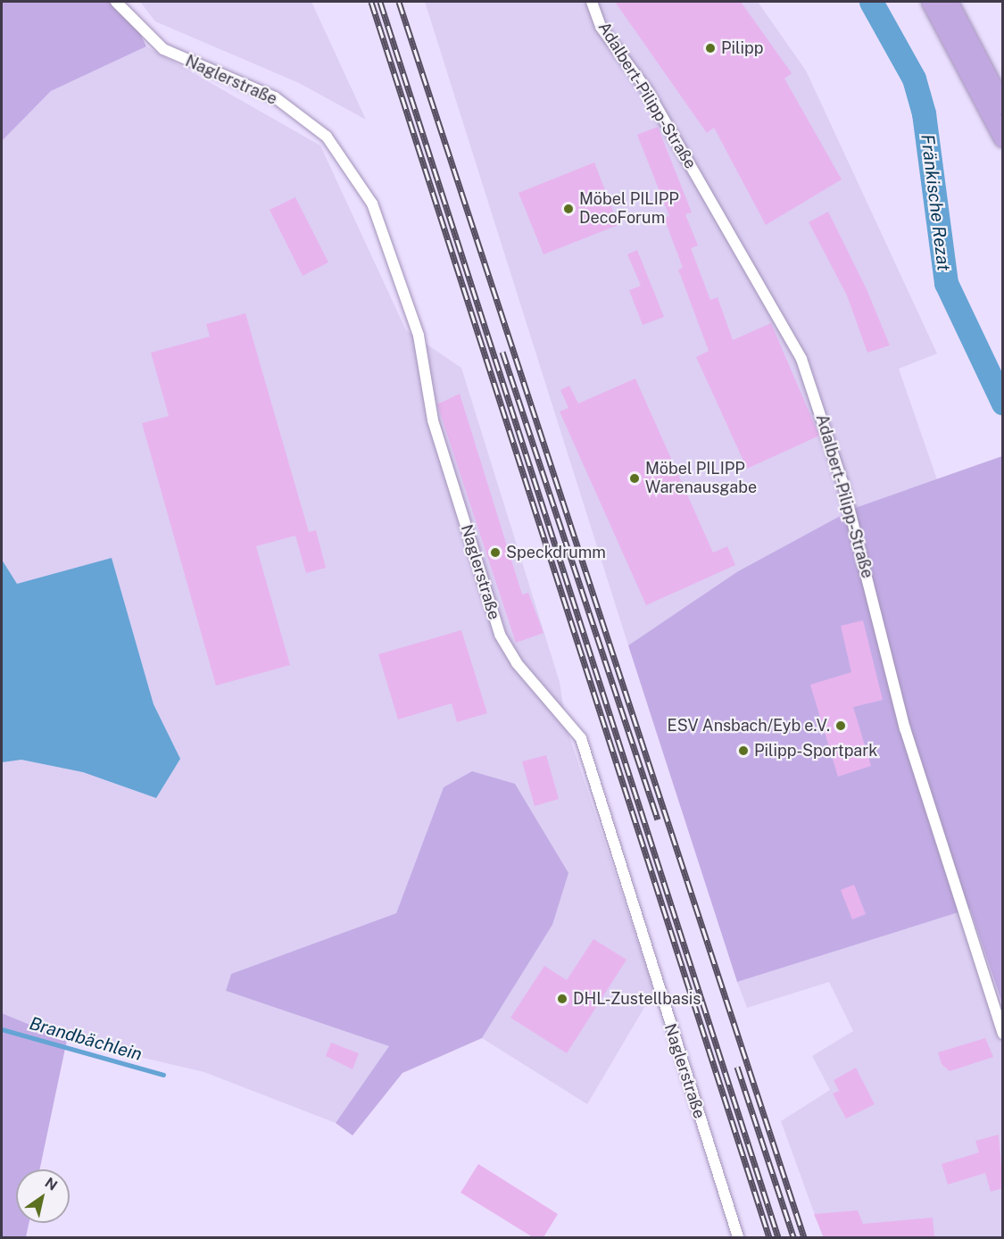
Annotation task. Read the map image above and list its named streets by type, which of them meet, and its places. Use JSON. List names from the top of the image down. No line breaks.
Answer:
{"streets":{"street":["Naglerstraße","Adalbert-Pilipp-Straße"]},"water":["Fränkische Rezat","Brandbächlein"],"places":["Pilipp","Möbel PILIPP DecoForum","Möbel PILIPP Warenausgabe","Speckdrumm","ESV Ansbach/Eyb e.V.","Pilipp-Sportpark","DHL-Zustellbasis"],"north":"top right"}
